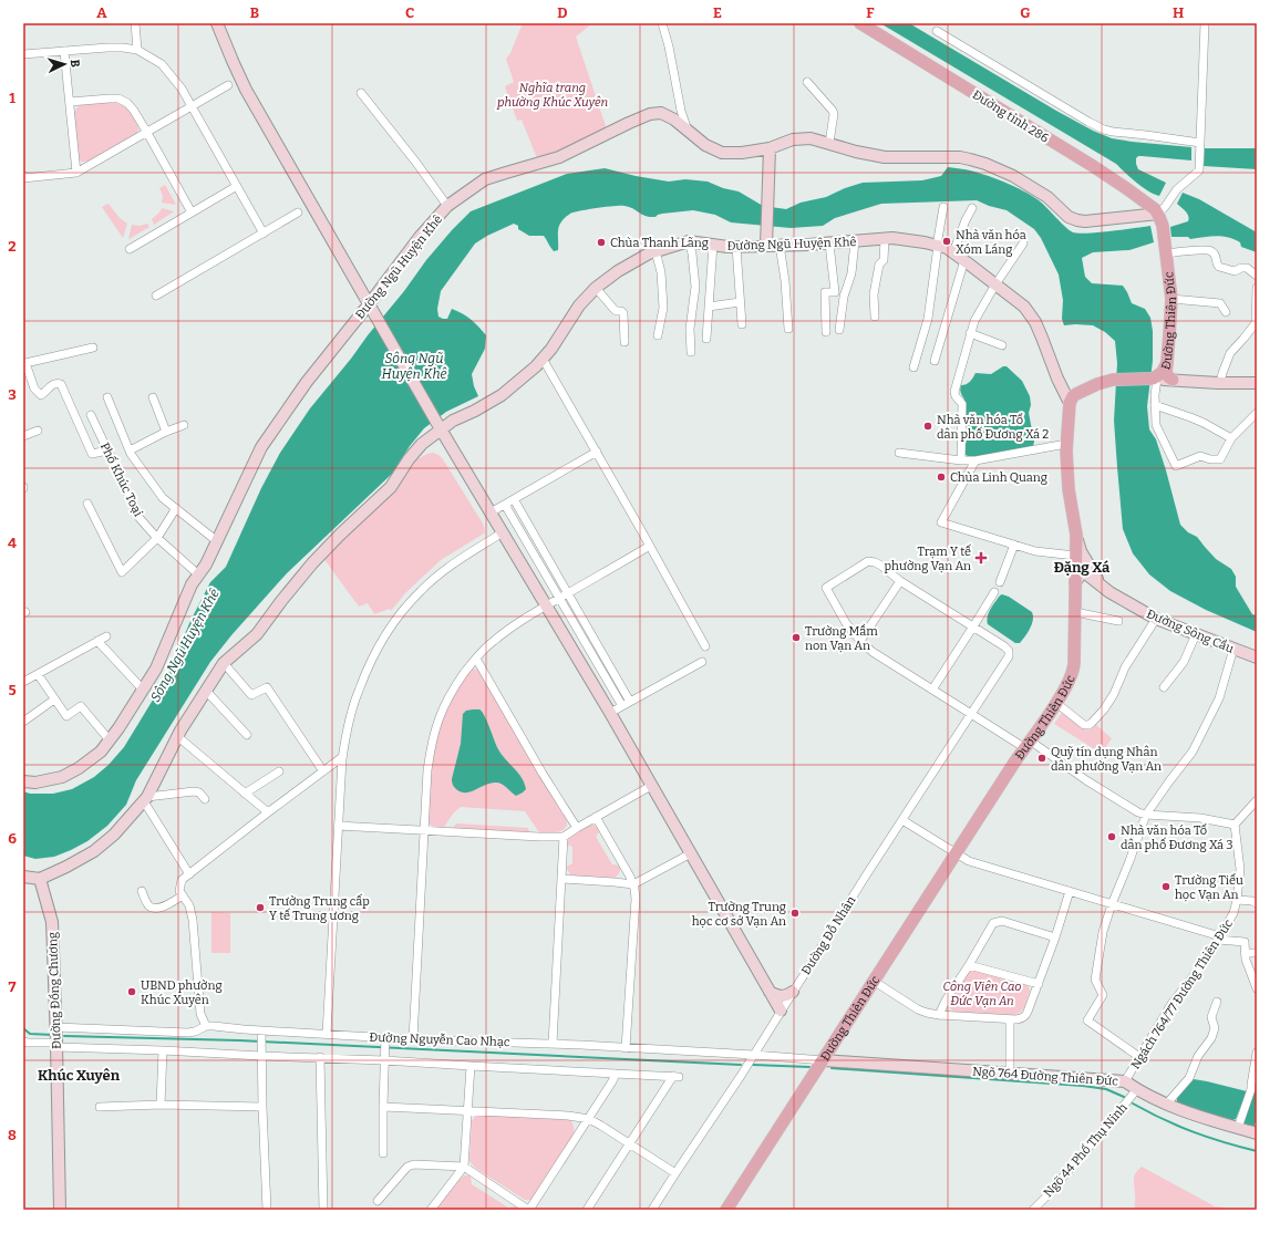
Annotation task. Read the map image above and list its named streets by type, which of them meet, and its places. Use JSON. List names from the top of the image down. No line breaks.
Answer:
{"streets":{"main road":["Đường tỉnh 286","Đường Thiên Đức"],"street":["Đường Ngũ Huyện Khê","Phố Khúc Toại","Đường Sông Cầu","Đường Đỗ Nhân","Đường Đồng Chương","Ngách 764/77 Đường Thiên Đức","Đường Nguyễn Cao Nhạc","Ngõ 764 Đường Thiên Đức","Ngõ 44 Phố Thụ Ninh"]},"crossings":[["Đường tỉnh 286","Đường Ngũ Huyện Khê"],["Đường tỉnh 286","Đường Thiên Đức"],["Đường Ngũ Huyện Khê","Đường Thiên Đức"],["Đường Ngũ Huyện Khê","Phố Khúc Toại"],["Đường Ngũ Huyện Khê","Đường Đồng Chương"],["Đường Thiên Đức","Đường Sông Cầu"],["Đường Thiên Đức","Đường Nguyễn Cao Nhạc"],["Đường Thiên Đức","Ngõ 764 Đường Thiên Đức"],["Đường Đỗ Nhân","Đường Nguyễn Cao Nhạc"],["Đường Đồng Chương","Đường Nguyễn Cao Nhạc"],["Ngách 764/77 Đường Thiên Đức","Ngõ 764 Đường Thiên Đức"],["Đường Nguyễn Cao Nhạc","Ngõ 764 Đường Thiên Đức"],["Ngõ 764 Đường Thiên Đức","Ngõ 44 Phố Thụ Ninh"]],"districts":["Đặng Xá","Khúc Xuyên"],"water":["Sông Ngũ Huyện Khê"],"parks":["Nghĩa trang phường Khúc Xuyên","Công Viên Cao Đức Vạn An"],"places":{"other":["Nhà văn hóa Xóm Láng","Chùa Thanh Lãng","Nhà văn hóa Tổ dân phố Đương Xá 2","Chùa Linh Quang","Trường Mầm non Vạn An","Quỹ tín dụng Nhân dân phường Vạn An","Nhà văn hóa Tổ dân phố Đương Xá 3","Trường Tiểu học Vạn An","Trường Trung cấp Y tế Trung ương","Trường Trung học cơ sở Vạn An","UBND phường Khúc Xuyên"],"health":["Trạm Y tế phường Vạn An"]},"north":"right","grid":{"columns":["A","B","C","D","E","F","G","H"],"rows":["1","2","3","4","5","6","7","8"]}}
